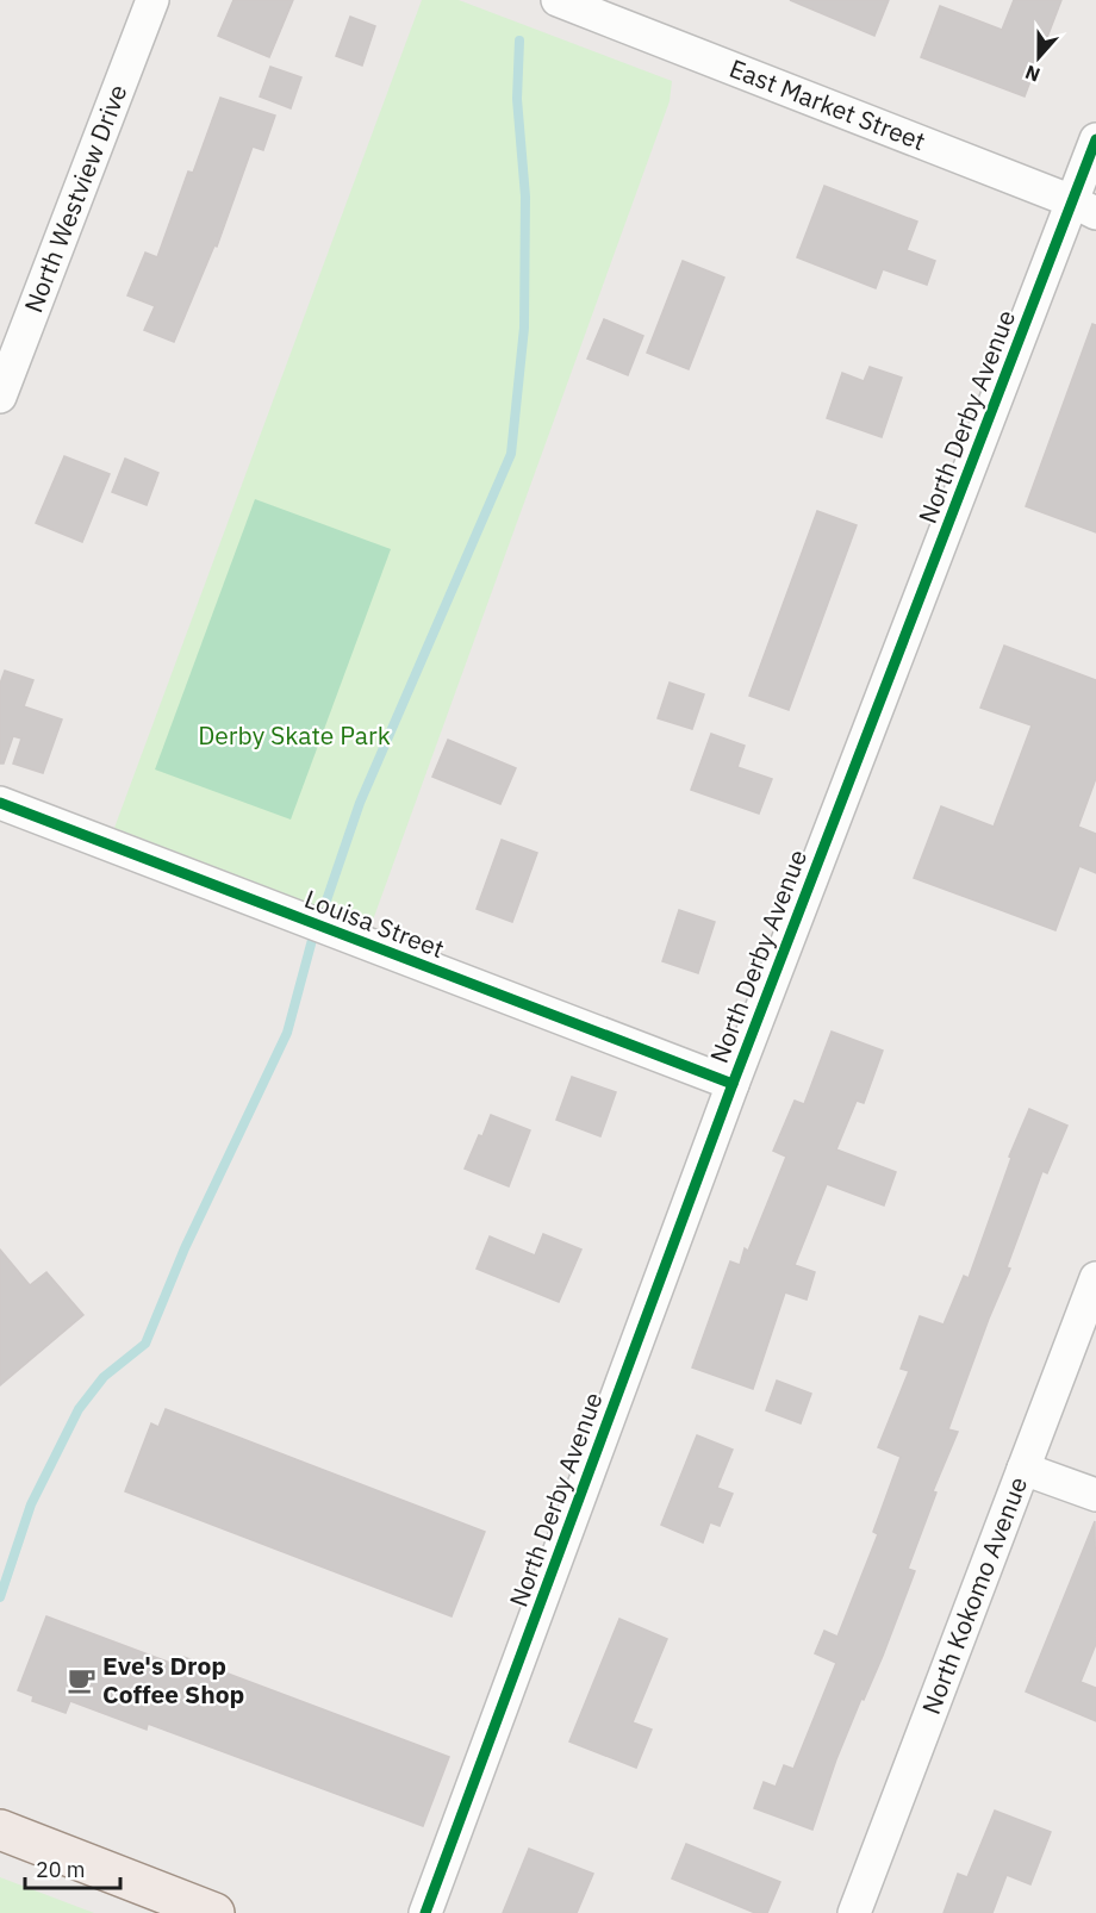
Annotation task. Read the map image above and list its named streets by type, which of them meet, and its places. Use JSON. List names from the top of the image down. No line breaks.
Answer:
{"streets":{"street":["East Market Street","North Westview Drive","North Derby Avenue","Louisa Street","North Kokomo Avenue"]},"crossings":[["East Market Street","North Derby Avenue"],["North Derby Avenue","Louisa Street"]],"parks":["Derby Skate Park"],"places":{"cafe":["Eve's Drop Coffee Shop"]},"scale_bar":"20 m","north":"bottom"}
